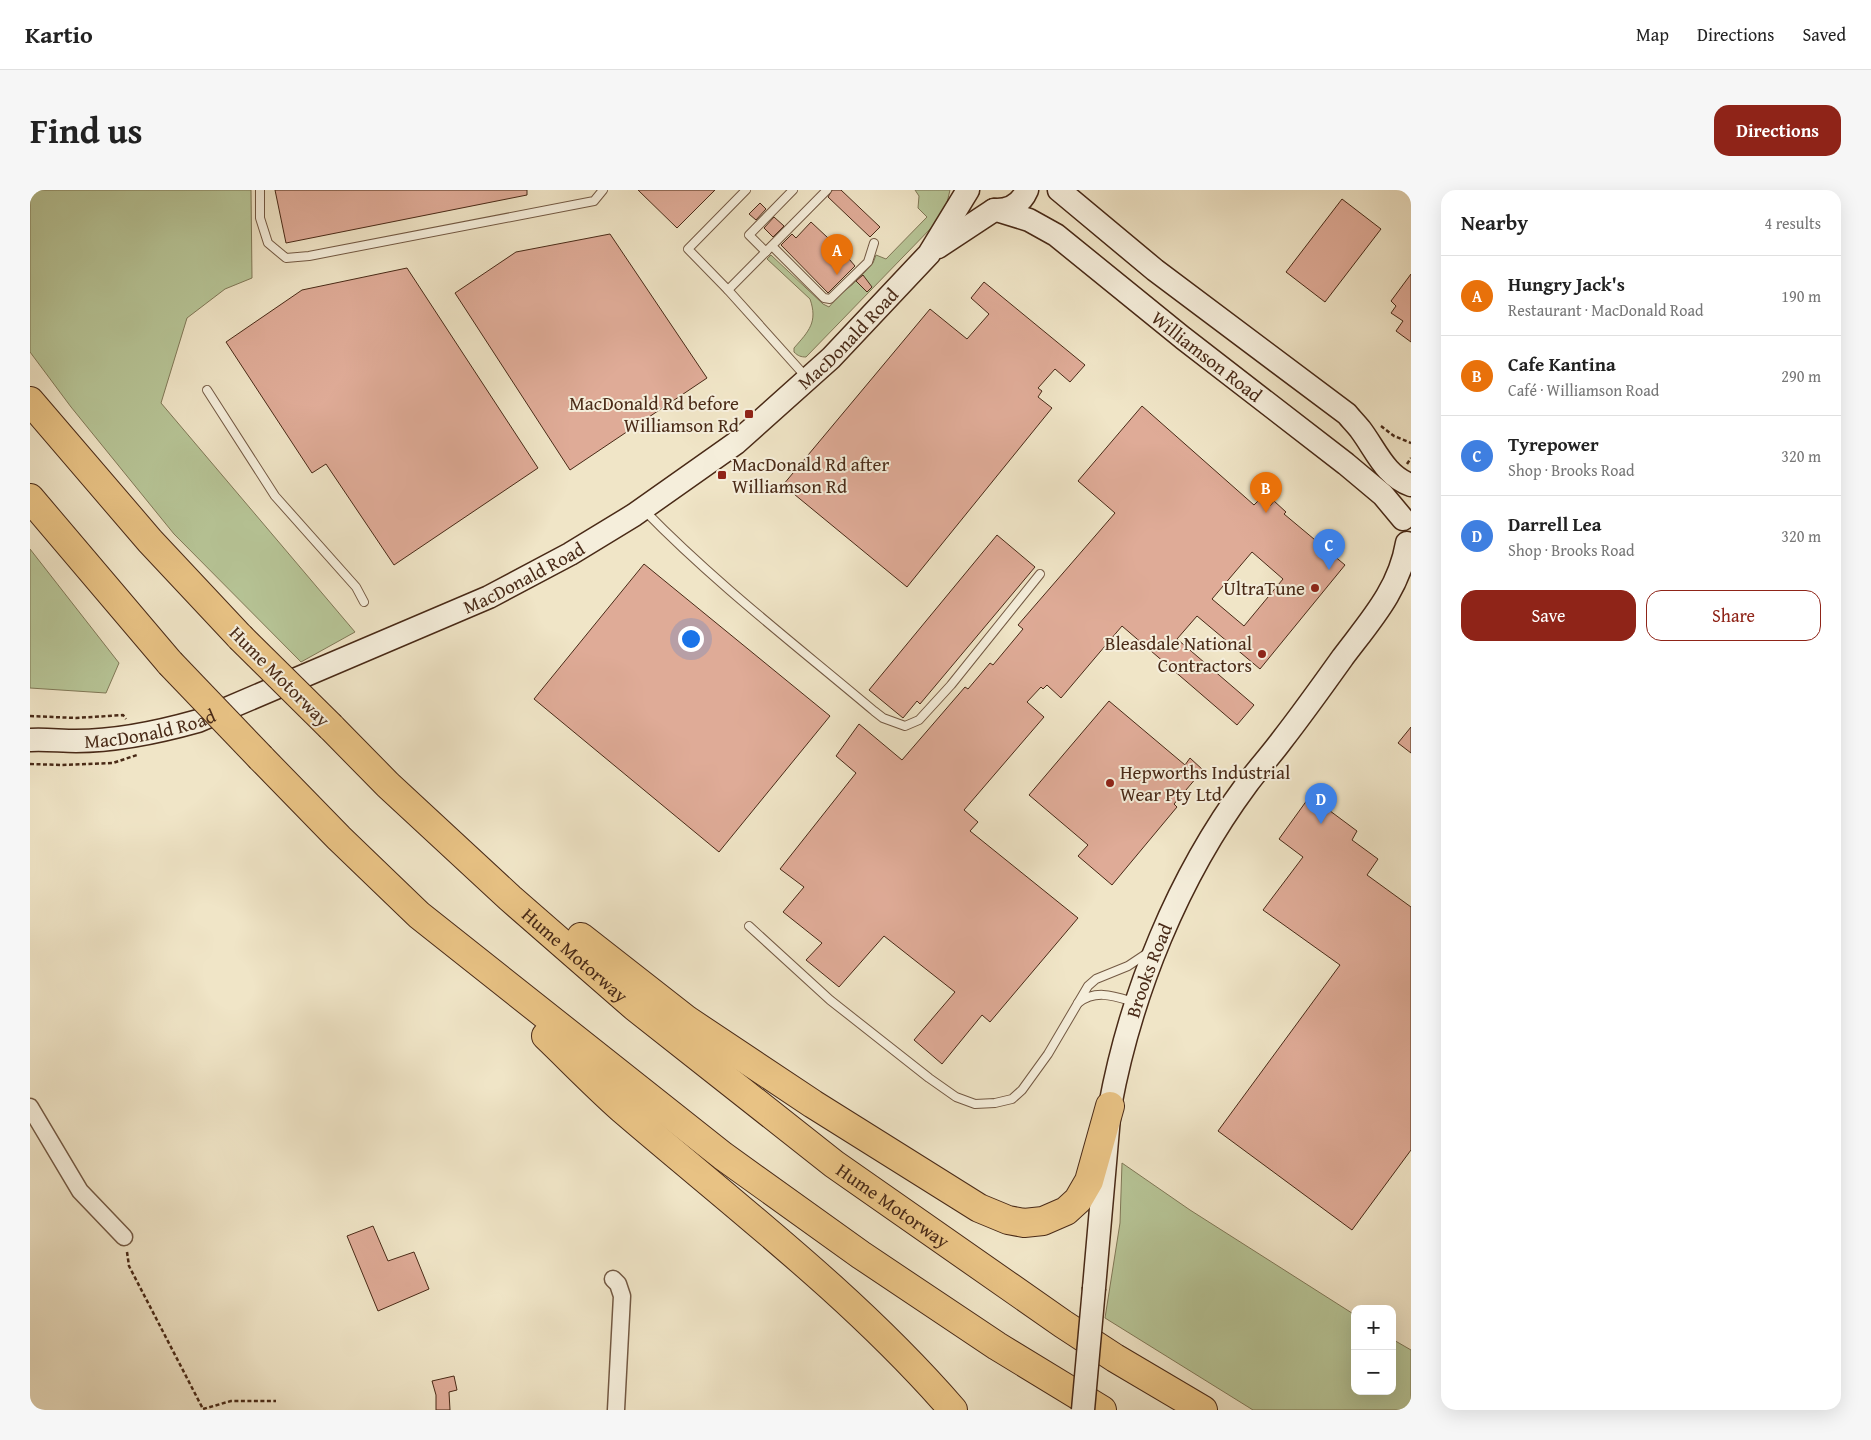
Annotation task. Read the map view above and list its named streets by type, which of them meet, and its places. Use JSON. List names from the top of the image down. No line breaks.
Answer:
{"streets":{"highway":["Hume Motorway"],"main road":["MacDonald Road","Williamson Road","Brooks Road"]},"crossings":[["MacDonald Road","Williamson Road"]],"places":{"transit":["MacDonald Rd before Williamson Rd","MacDonald Rd after Williamson Rd"],"other":["UltraTune","Bleasdale National Contractors","Hepworths Industrial Wear Pty Ltd"]},"page":{"header":"Kartio","nav":["Map","Directions","Saved"],"title":"Find us","buttons":["Directions",["Save","Share"]],"heading":["Nearby","4 results"],"pins":["A","B","C","D"],"list":[{"mark":"A","name":"Hungry Jack's","note":"Restaurant · MacDonald Road","value":"190 m"},{"mark":"B","name":"Cafe Kantina","note":"Café · Williamson Road","value":"290 m"},{"mark":"C","name":"Tyrepower","note":"Shop · Brooks Road","value":"320 m"},{"mark":"D","name":"Darrell Lea","note":"Shop · Brooks Road","value":"320 m"}],"map_buttons":["+","−"]}}
